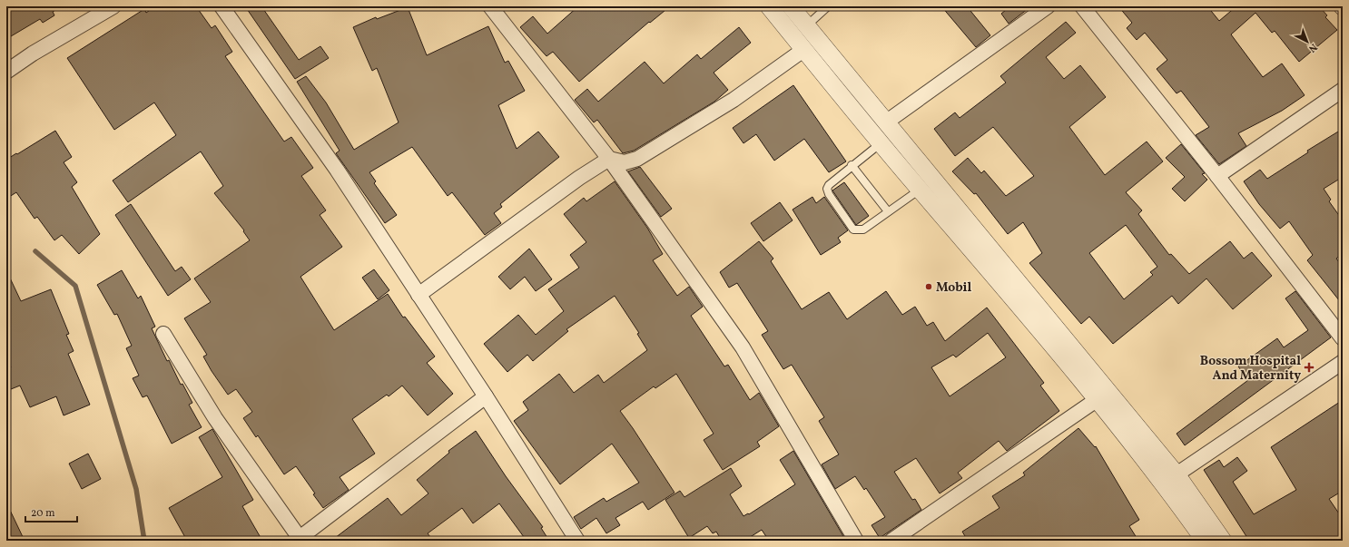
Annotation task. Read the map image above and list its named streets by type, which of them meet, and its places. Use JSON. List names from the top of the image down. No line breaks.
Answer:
{"places":{"other":["Mobil"],"health":["Bossom Hospital And Maternity"]},"scale_bar":"20 m","north":"bottom right"}
